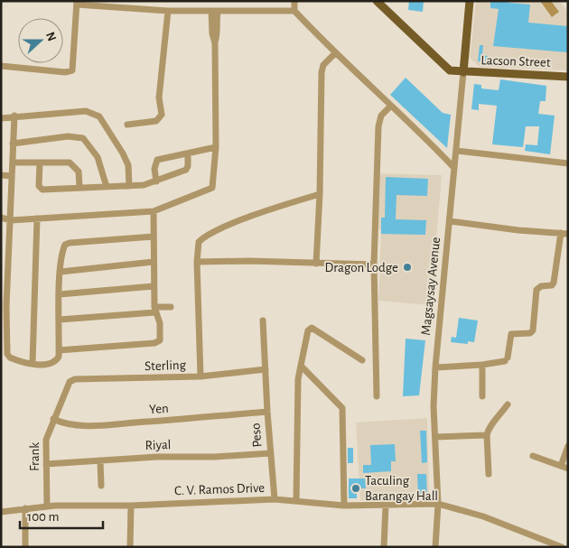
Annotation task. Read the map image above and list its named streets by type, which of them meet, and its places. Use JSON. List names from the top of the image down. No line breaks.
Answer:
{"streets":{"main road":["Lacson Street"],"street":["Magsaysay Avenue","Sterling","Yen","Peso","Riyal","Frank","C. V. Ramos Drive"]},"crossings":[["Lacson Street","Magsaysay Avenue"],["Magsaysay Avenue","C. V. Ramos Drive"],["Sterling","Peso"],["Sterling","Frank"],["Yen","Peso"],["Yen","Frank"],["Peso","Riyal"],["Peso","C. V. Ramos Drive"],["Riyal","Frank"],["Frank","C. V. Ramos Drive"]],"places":["Dragon Lodge","Taculing Barangay Hall"],"scale_bar":"100 m","north":"right"}
